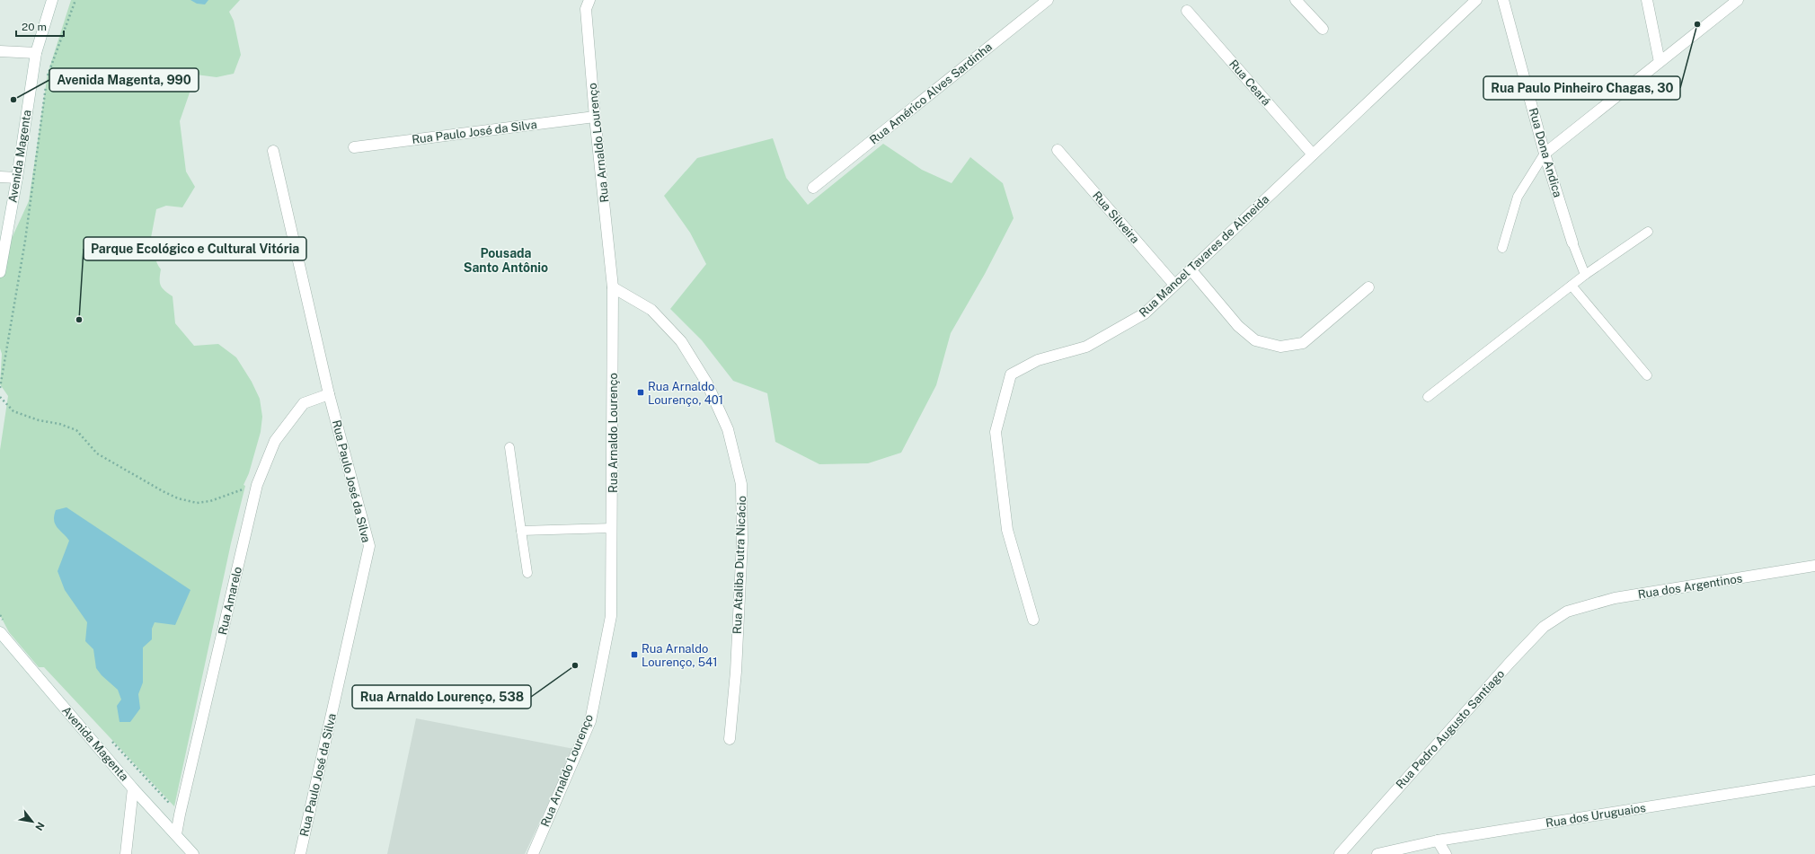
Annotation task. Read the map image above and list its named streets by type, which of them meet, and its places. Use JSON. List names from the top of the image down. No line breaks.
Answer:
{"streets":{"street":["Rua Ceará","Rua Américo Alves Sardinha","Rua Paulo José da Silva","Rua Arnaldo Lourenço","Rua Dona Andica","Avenida Magenta","Rua Silveira","Rua Manoel Tavares de Almeida","Rua Ataliba Dutra Nicácio","Rua dos Argentinos","Rua Amarelo","Rua Pedro Augusto Santiago","Rua dos Uruguaios"]},"crossings":[["Rua Ceará","Rua Manoel Tavares de Almeida"],["Rua Paulo José da Silva","Rua Arnaldo Lourenço"],["Rua Paulo José da Silva","Rua Amarelo"],["Rua Arnaldo Lourenço","Rua Ataliba Dutra Nicácio"],["Avenida Magenta","Rua Amarelo"],["Rua Silveira","Rua Manoel Tavares de Almeida"],["Rua dos Argentinos","Rua Pedro Augusto Santiago"]],"districts":["Pousada Santo Antônio"],"places":{"other":["Rua Paulo Pinheiro Chagas, 30","Avenida Magenta, 990","Parque Ecológico e Cultural Vitória","Rua Arnaldo Lourenço, 538"],"transit":["Rua Arnaldo Lourenço, 401","Rua Arnaldo Lourenço, 541"]},"scale_bar":"20 m","north":"bottom right"}
